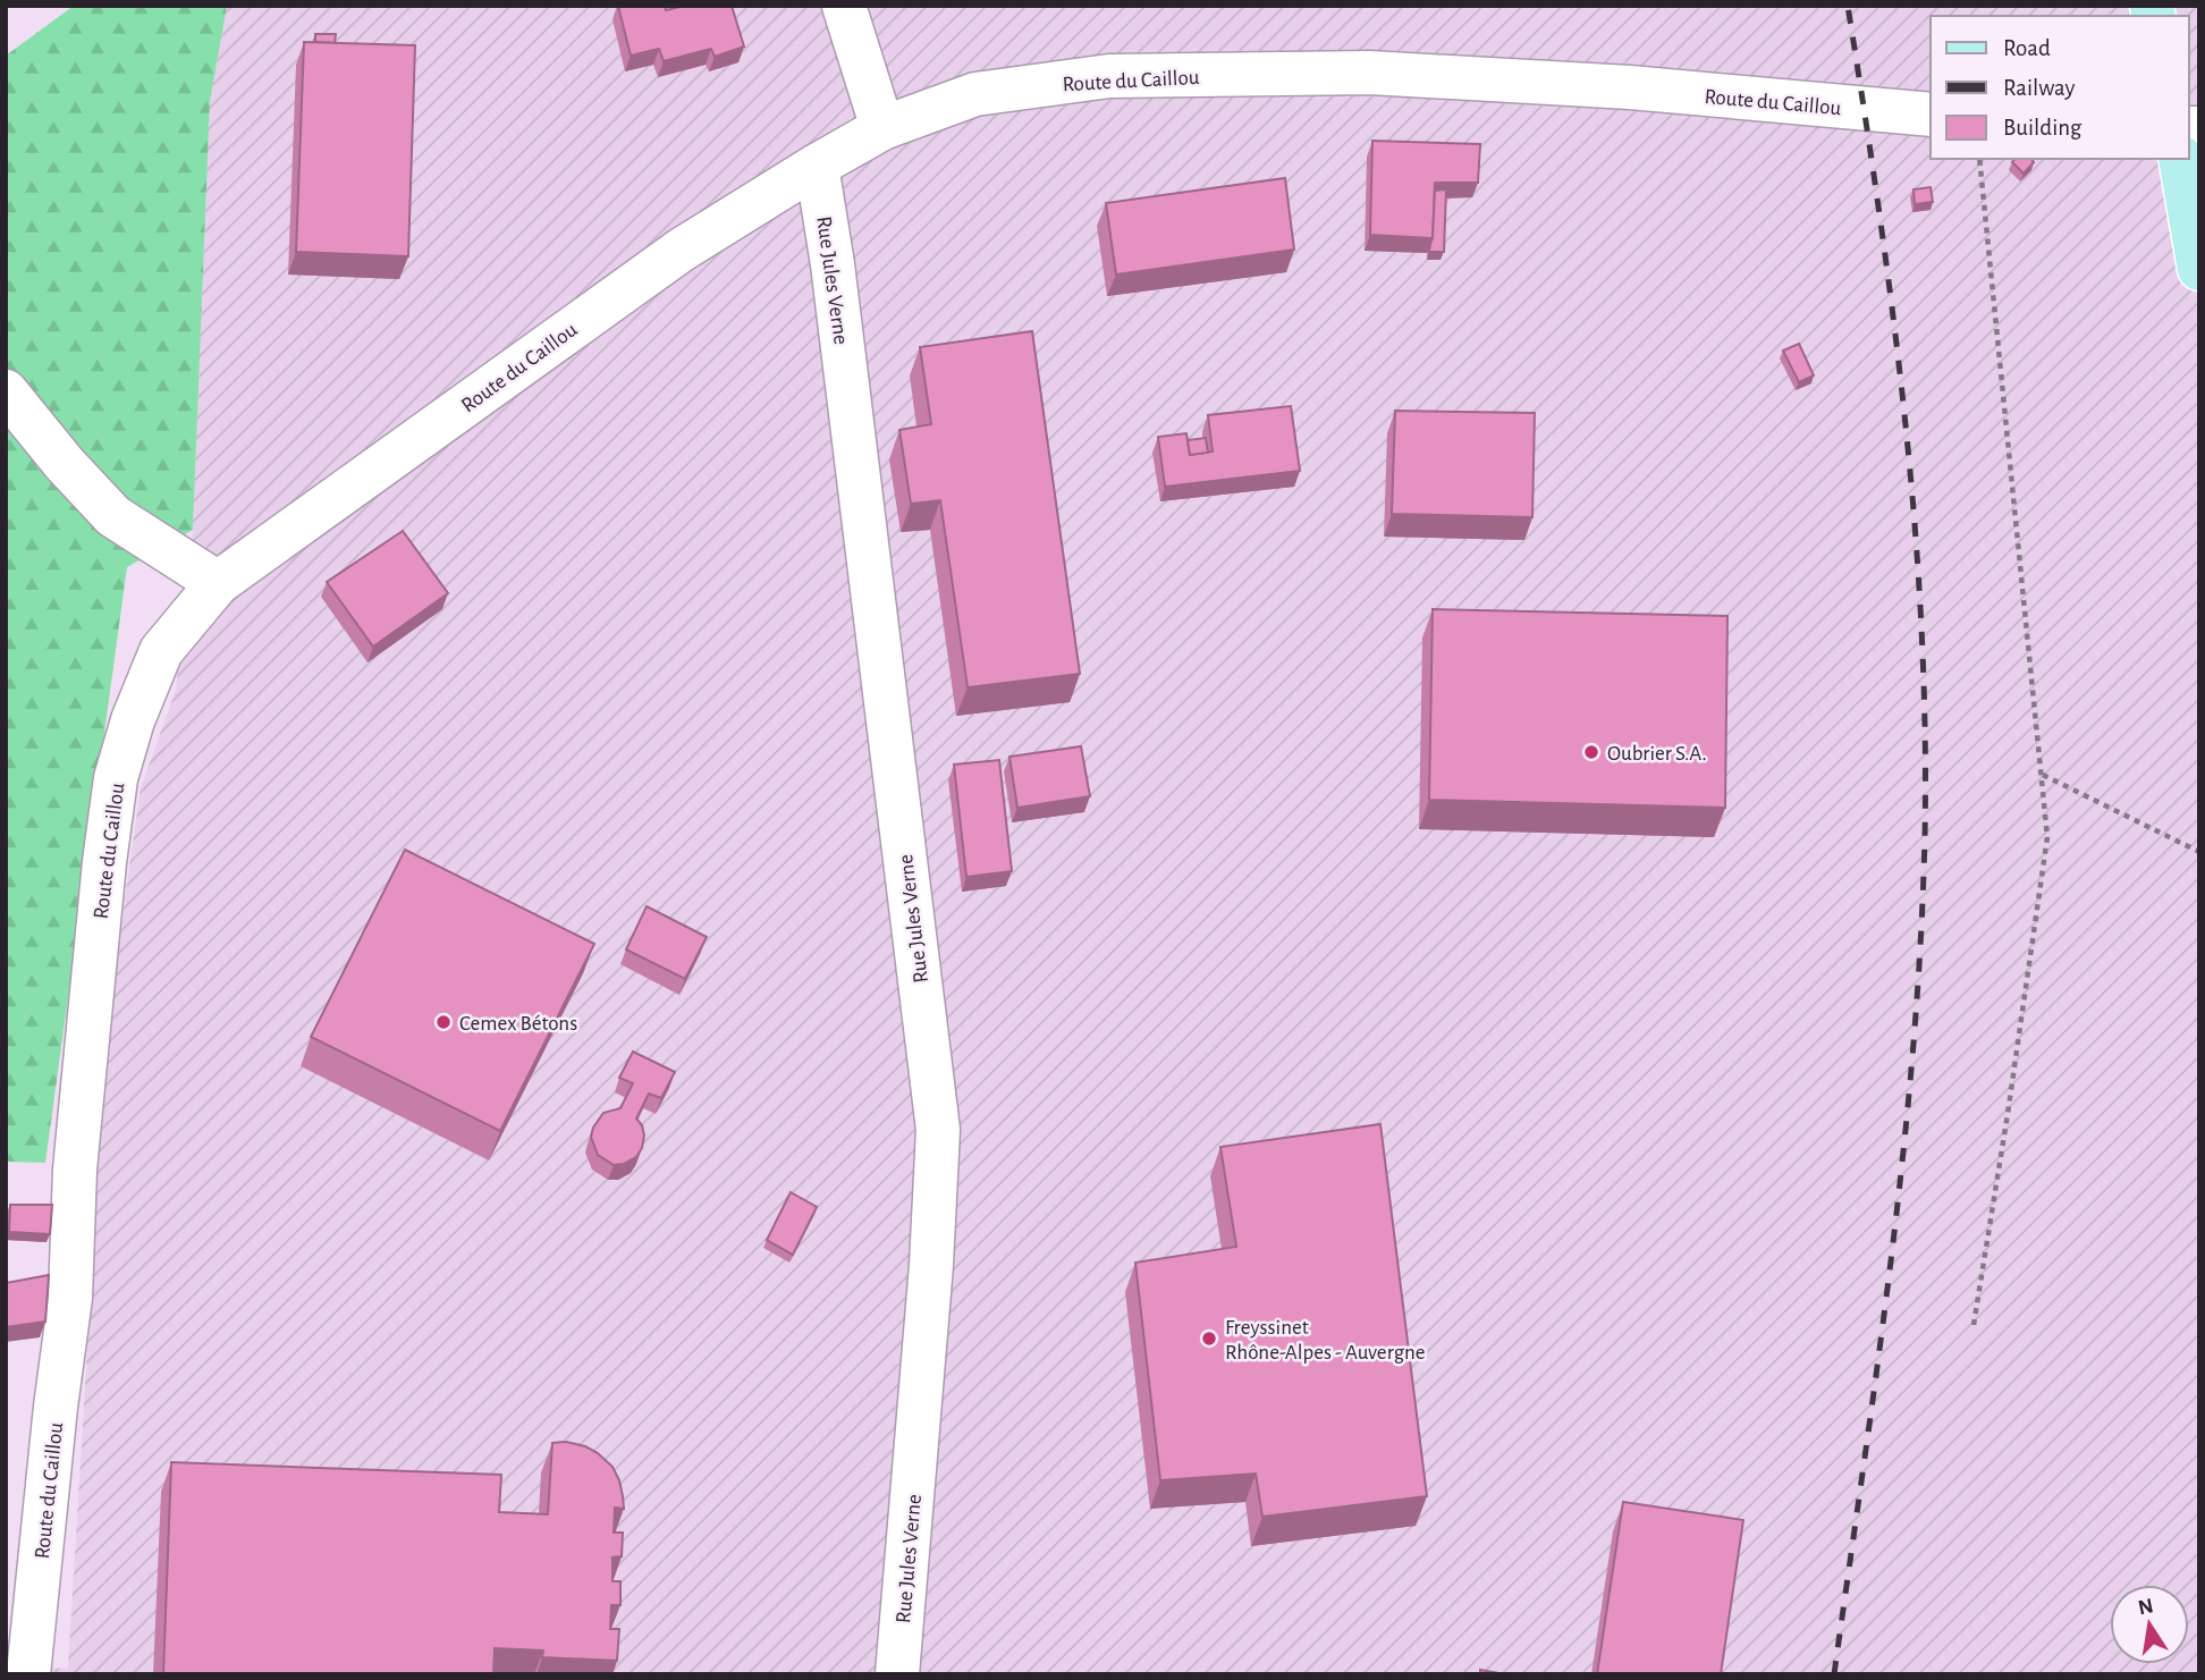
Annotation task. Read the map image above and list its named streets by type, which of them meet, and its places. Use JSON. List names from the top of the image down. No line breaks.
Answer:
{"streets":{"street":["Route du Caillou","Rue Jules Verne"]},"crossings":[["Route du Caillou","Rue Jules Verne"]],"places":["Oubrier S.A.","Cemex Bétons","Freyssinet Rhône-Alpes - Auvergne"],"legend":["Road","Railway","Building"],"north":"top"}
